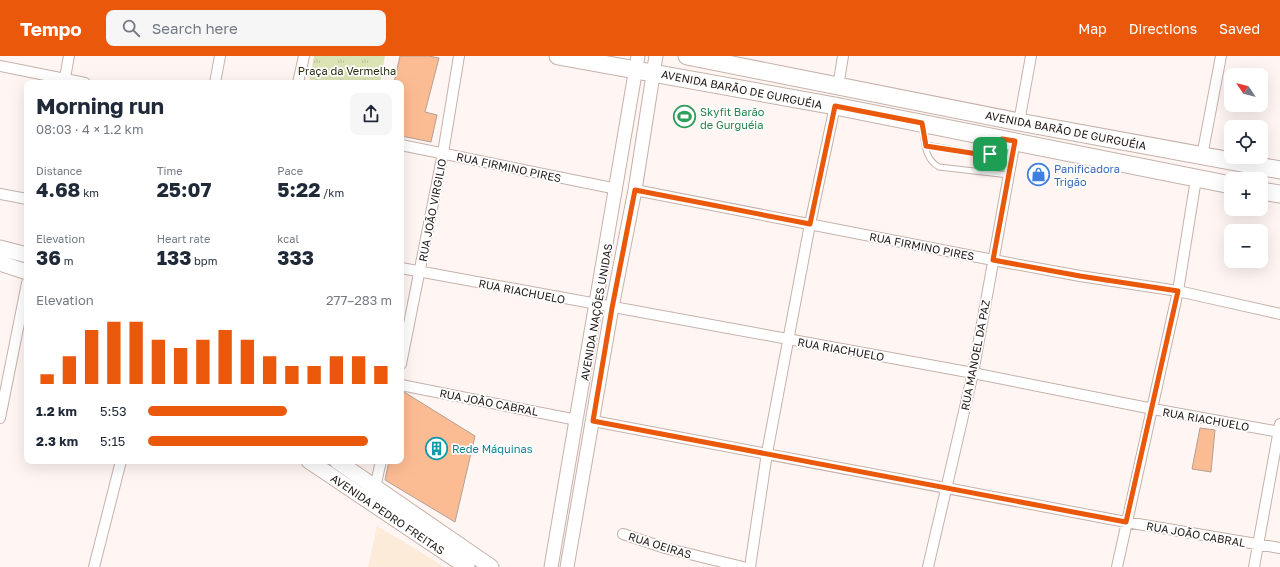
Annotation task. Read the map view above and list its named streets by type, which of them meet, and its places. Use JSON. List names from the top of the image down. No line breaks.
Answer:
{"streets":{"main road":["AVENIDA BARÃO DE GURGUÉIA","AVENIDA PEDRO FREITAS"],"street":["RUA FIRMINO PIRES","RUA JOÃO VIRGILIO","RUA RIACHUELO","AVENIDA NAÇÕES UNIDAS","RUA MANOEL DA PAZ","RUA JOÃO CABRAL","RUA OEIRAS"]},"crossings":[["AVENIDA BARÃO DE GURGUÉIA","AVENIDA NAÇÕES UNIDAS"],["AVENIDA BARÃO DE GURGUÉIA","RUA MANOEL DA PAZ"],["RUA FIRMINO PIRES","RUA JOÃO VIRGILIO"],["RUA FIRMINO PIRES","AVENIDA NAÇÕES UNIDAS"],["RUA FIRMINO PIRES","RUA MANOEL DA PAZ"],["RUA JOÃO VIRGILIO","RUA RIACHUELO"],["RUA RIACHUELO","AVENIDA NAÇÕES UNIDAS"],["RUA RIACHUELO","RUA MANOEL DA PAZ"],["AVENIDA NAÇÕES UNIDAS","RUA JOÃO CABRAL"],["RUA MANOEL DA PAZ","RUA JOÃO CABRAL"]],"parks":["Praça da Vermelha"],"places":{"sports":["Skyfit Barão de Gurguéia"],"shop":["Panificadora Trigão"],"building":["Rede Máquinas"]},"north":"top left","page":{"header":"Tempo","search":"Search here","nav":["Map","Directions","Saved"],"map_buttons":["+","−"],"heading":["Morning run","08:03 · 4 × 1.2 km"],"stats":[["Distance","4.68 km"],["Time","25:07"],["Pace","5:22 /km"],["Elevation","36 m"],["Heart rate","133 bpm"],["kcal","333"]],"chart":["Elevation","277–283 m"],"list":[{"name":"1.2 km","note":"5:53"},{"name":"2.3 km","note":"5:15"}]}}
